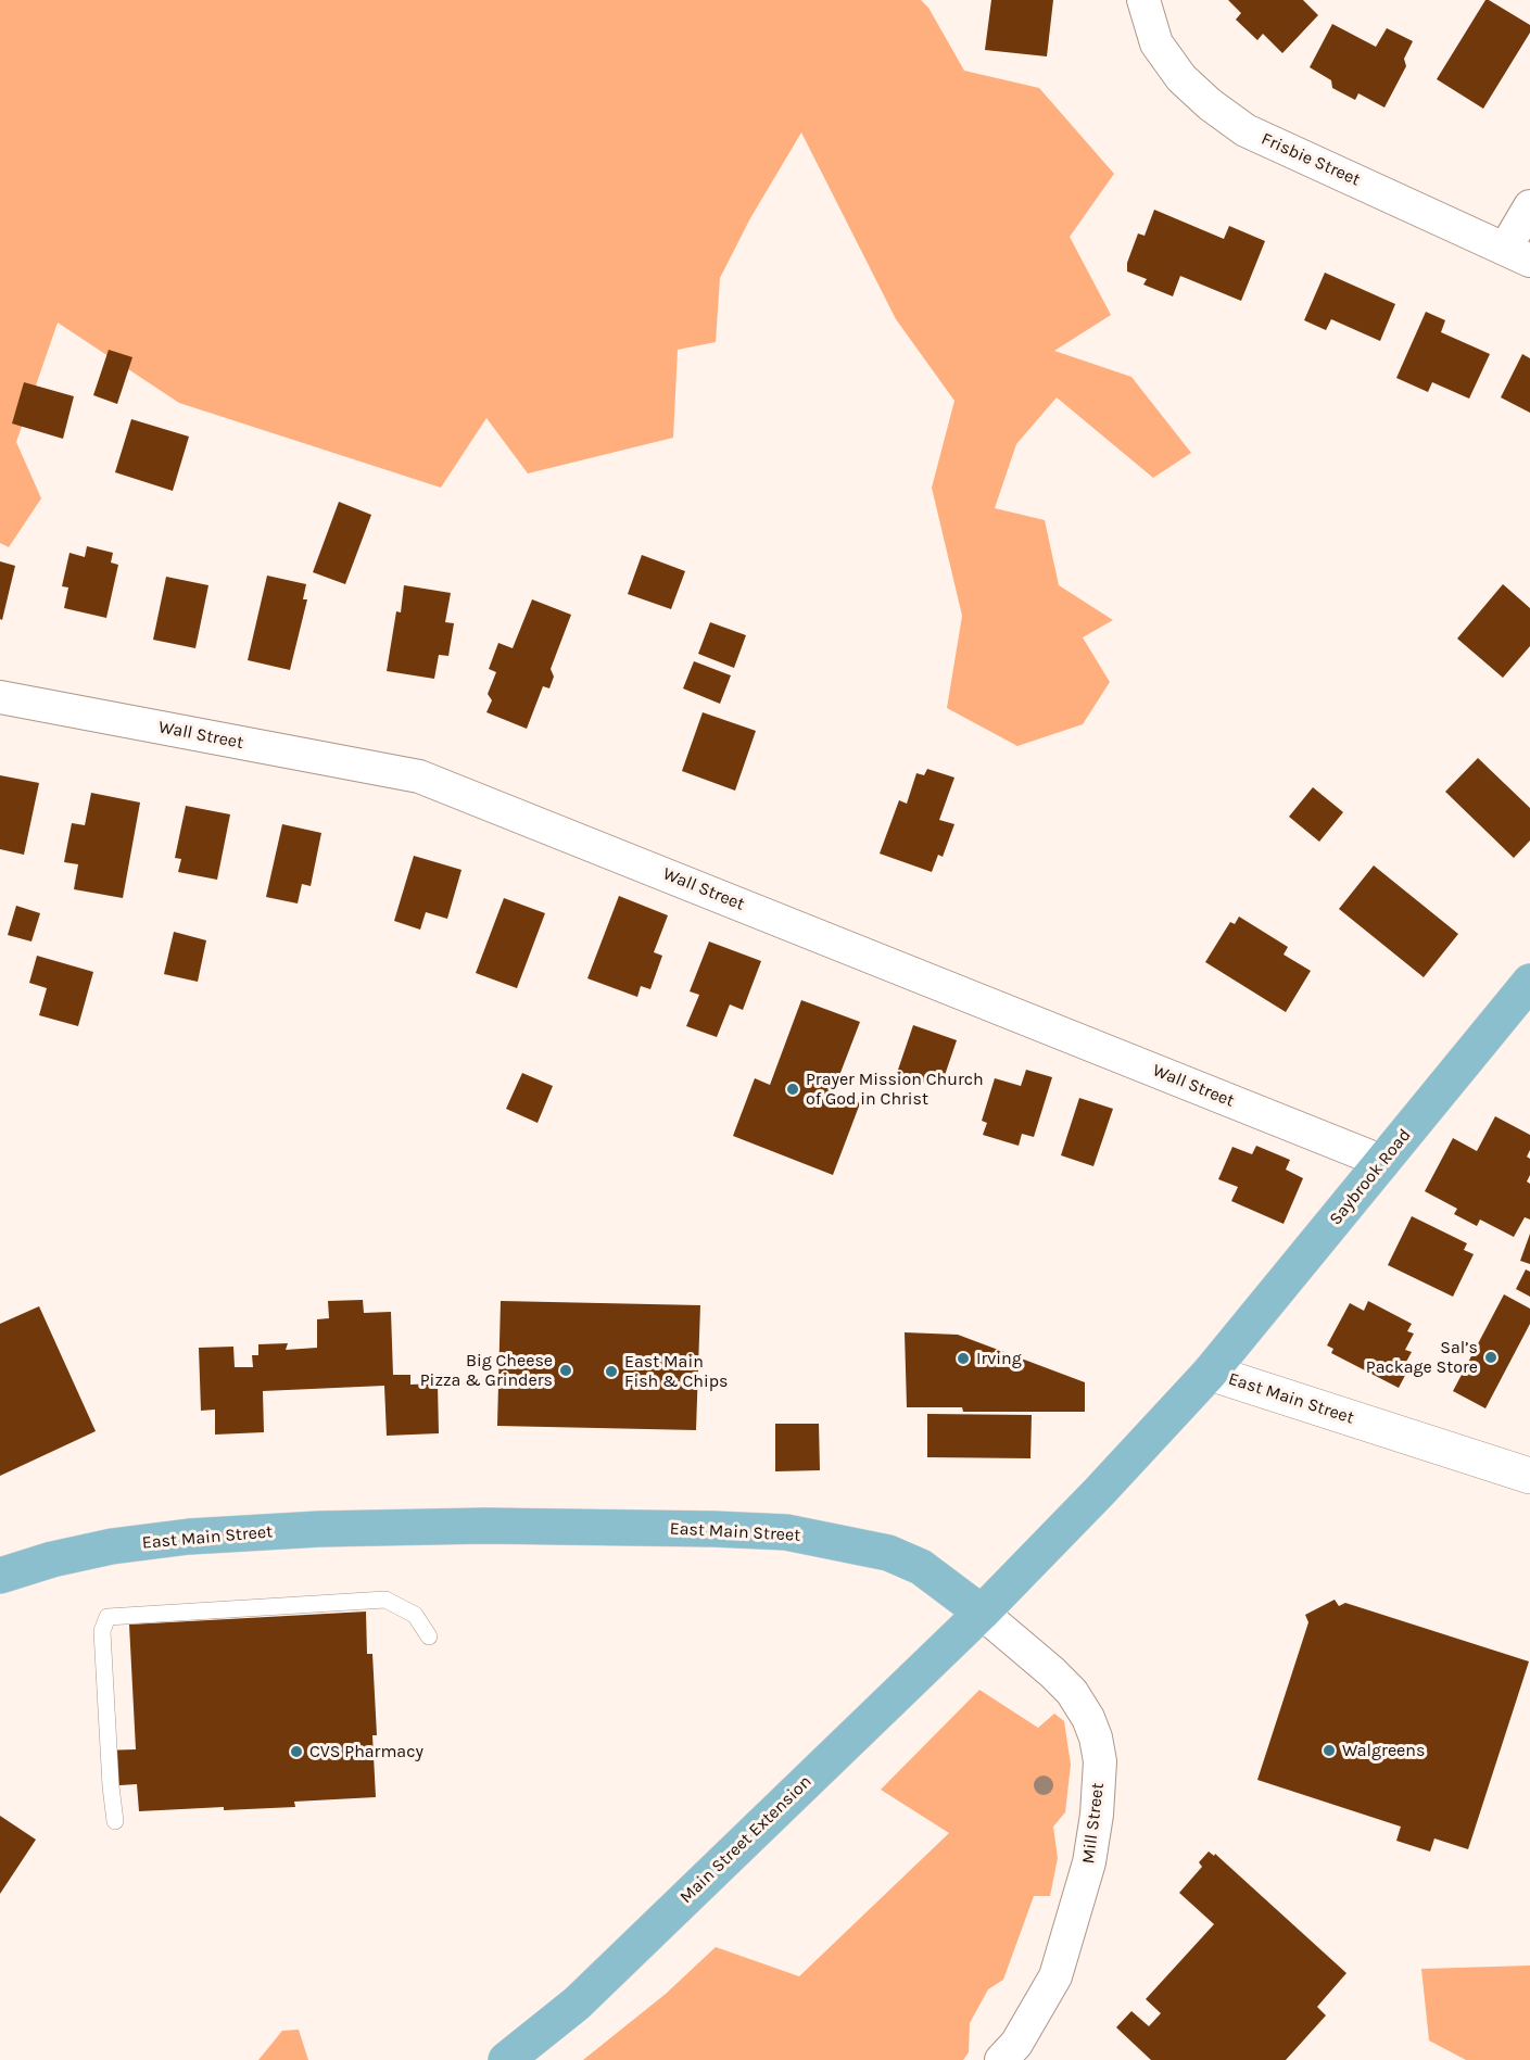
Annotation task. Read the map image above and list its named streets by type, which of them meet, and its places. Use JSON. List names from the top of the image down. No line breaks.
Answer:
{"streets":{"main road":["Saybrook Road","East Main Street","Main Street Extension"],"street":["Frisbie Street","Wall Street","Mill Street"]},"crossings":[["Wall Street","Saybrook Road"],["Saybrook Road","East Main Street"],["East Main Street","Mill Street"],["East Main Street","Main Street Extension"],["Mill Street","Main Street Extension"]],"places":["Prayer Mission Church of God in Christ","Sal’s Package Store","Irving","Big Cheese Pizza & Grinders","East Main Fish & Chips","Walgreens","CVS Pharmacy"]}
